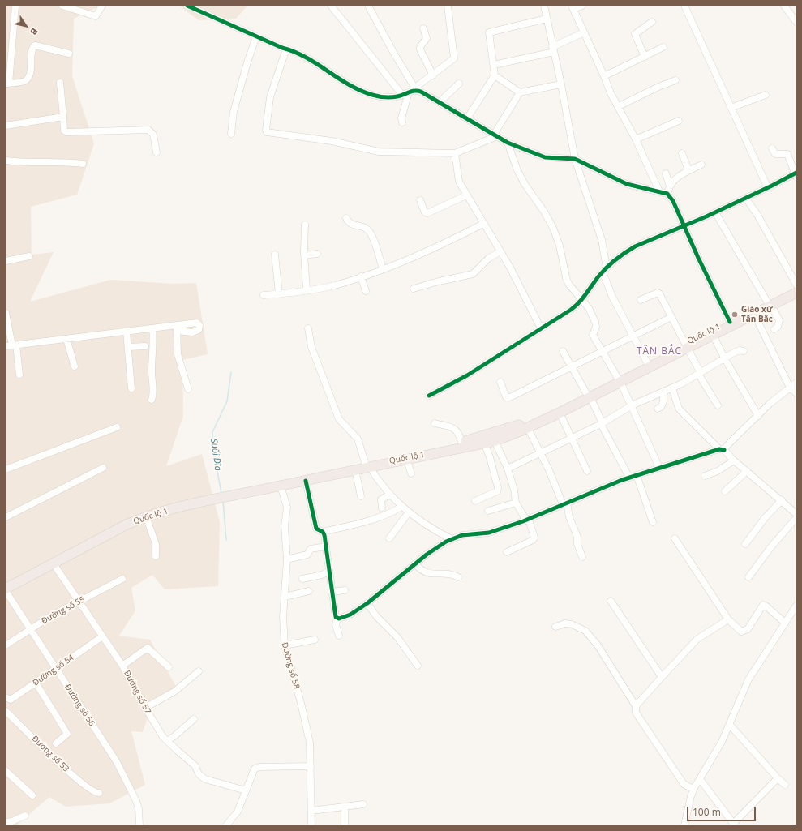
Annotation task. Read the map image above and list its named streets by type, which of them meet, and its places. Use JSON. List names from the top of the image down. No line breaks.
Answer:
{"streets":{"highway":["Quốc lộ 1"],"street":["Đường số 55","Đường số 58","Đường số 54","Đường số 57","Đường số 56","Đường số 53"]},"crossings":[["Quốc lộ 1","Đường số 58"],["Quốc lộ 1","Đường số 57"],["Quốc lộ 1","Đường số 56"],["Đường số 55","Đường số 57"],["Đường số 55","Đường số 56"],["Đường số 54","Đường số 57"],["Đường số 54","Đường số 56"]],"districts":["TÂN BẮC"],"water":["Suối Đĩa"],"places":["Giáo xứ Tân Bắc"],"scale_bar":"100 m","north":"bottom right"}
